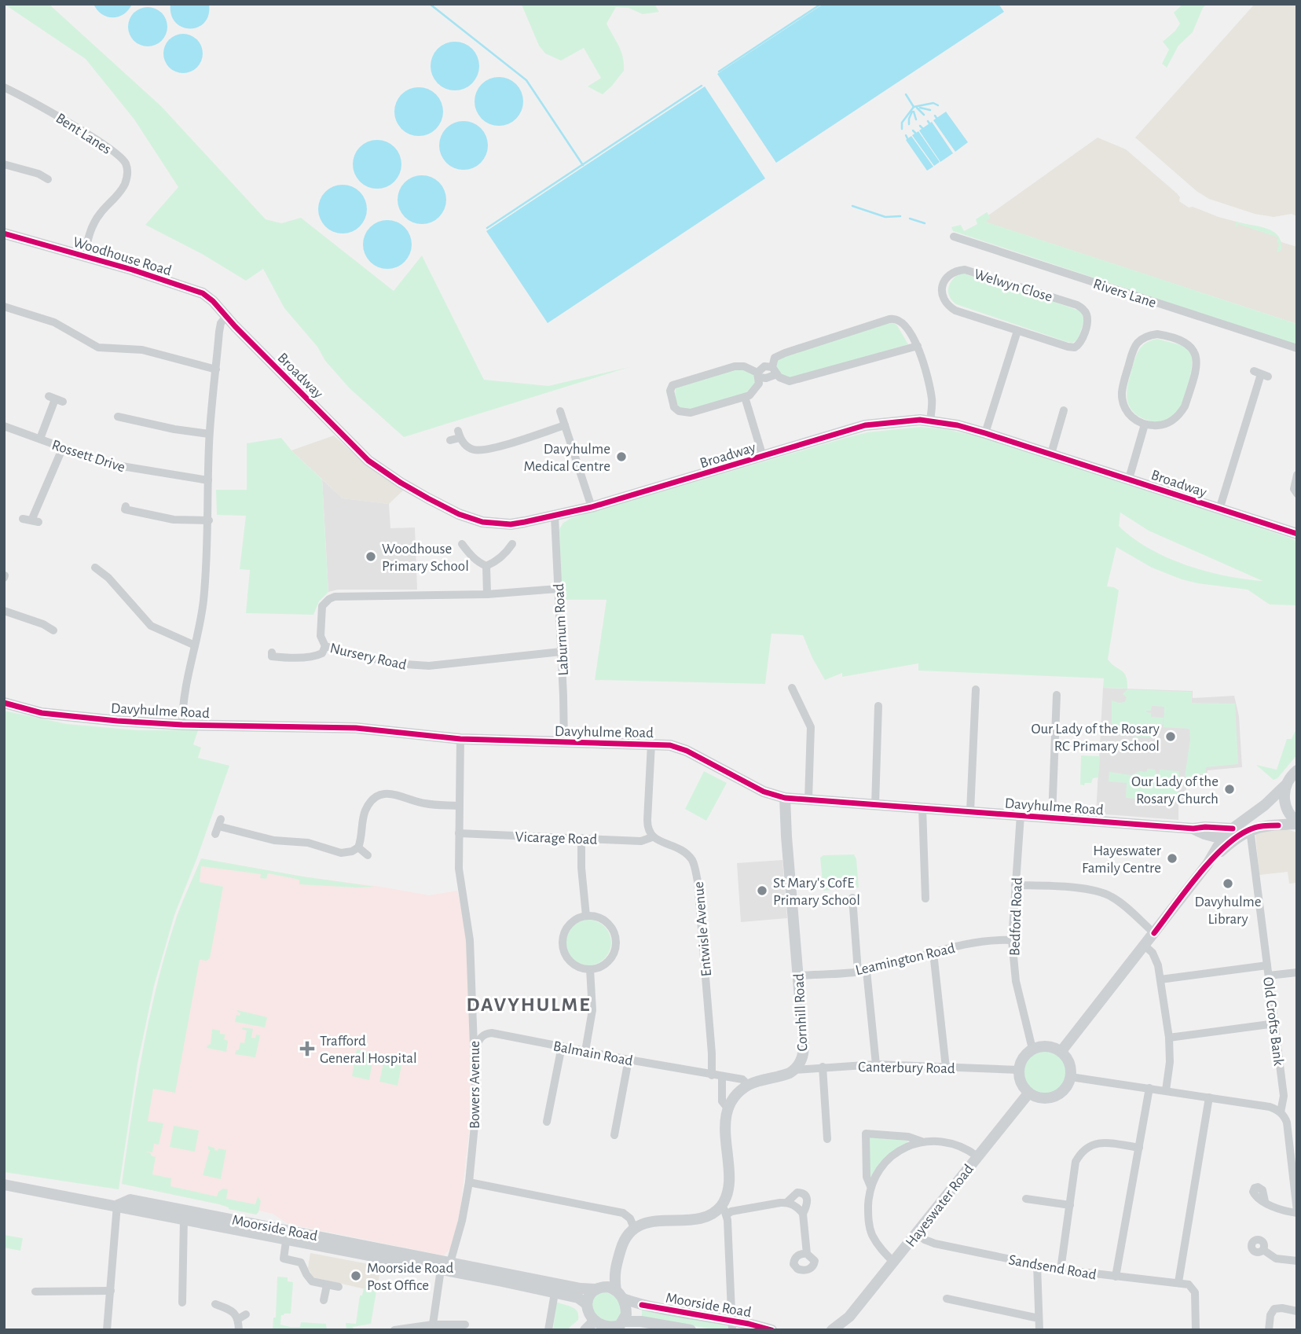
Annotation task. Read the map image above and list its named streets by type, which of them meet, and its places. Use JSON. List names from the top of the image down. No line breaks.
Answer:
{"streets":{"street":["Bent Lanes","Woodhouse Road","Welwyn Close","Rivers Lane","Broadway","Rossett Drive","Laburnum Road","Nursery Road","Davyhulme Road","Vicarage Road","Bedford Road","Entwisle Avenue","Leamington Road","Cornhill Road","Old Crofts Bank","Balmain Road","Canterbury Road","Bowers Avenue","Hayeswater Road","Moorside Road","Sandsend Road"]},"crossings":[["Bent Lanes","Woodhouse Road"],["Woodhouse Road","Broadway"],["Broadway","Laburnum Road"],["Laburnum Road","Nursery Road"],["Laburnum Road","Davyhulme Road"],["Davyhulme Road","Bedford Road"],["Davyhulme Road","Cornhill Road"],["Davyhulme Road","Bowers Avenue"],["Vicarage Road","Entwisle Avenue"],["Vicarage Road","Bowers Avenue"],["Bedford Road","Leamington Road"],["Bedford Road","Canterbury Road"],["Bedford Road","Hayeswater Road"],["Entwisle Avenue","Balmain Road"],["Leamington Road","Cornhill Road"],["Cornhill Road","Balmain Road"],["Cornhill Road","Canterbury Road"],["Balmain Road","Bowers Avenue"],["Canterbury Road","Hayeswater Road"],["Bowers Avenue","Moorside Road"],["Hayeswater Road","Sandsend Road"]],"districts":["DAVYHULME"],"places":{"other":["Davyhulme Medical Centre","Woodhouse Primary School","Our Lady of the Rosary RC Primary School","Our Lady of the Rosary Church","Hayeswater Family Centre","Davyhulme Library","St Mary's CofE Primary School","Moorside Road Post Office"],"health":["Trafford General Hospital"]}}
